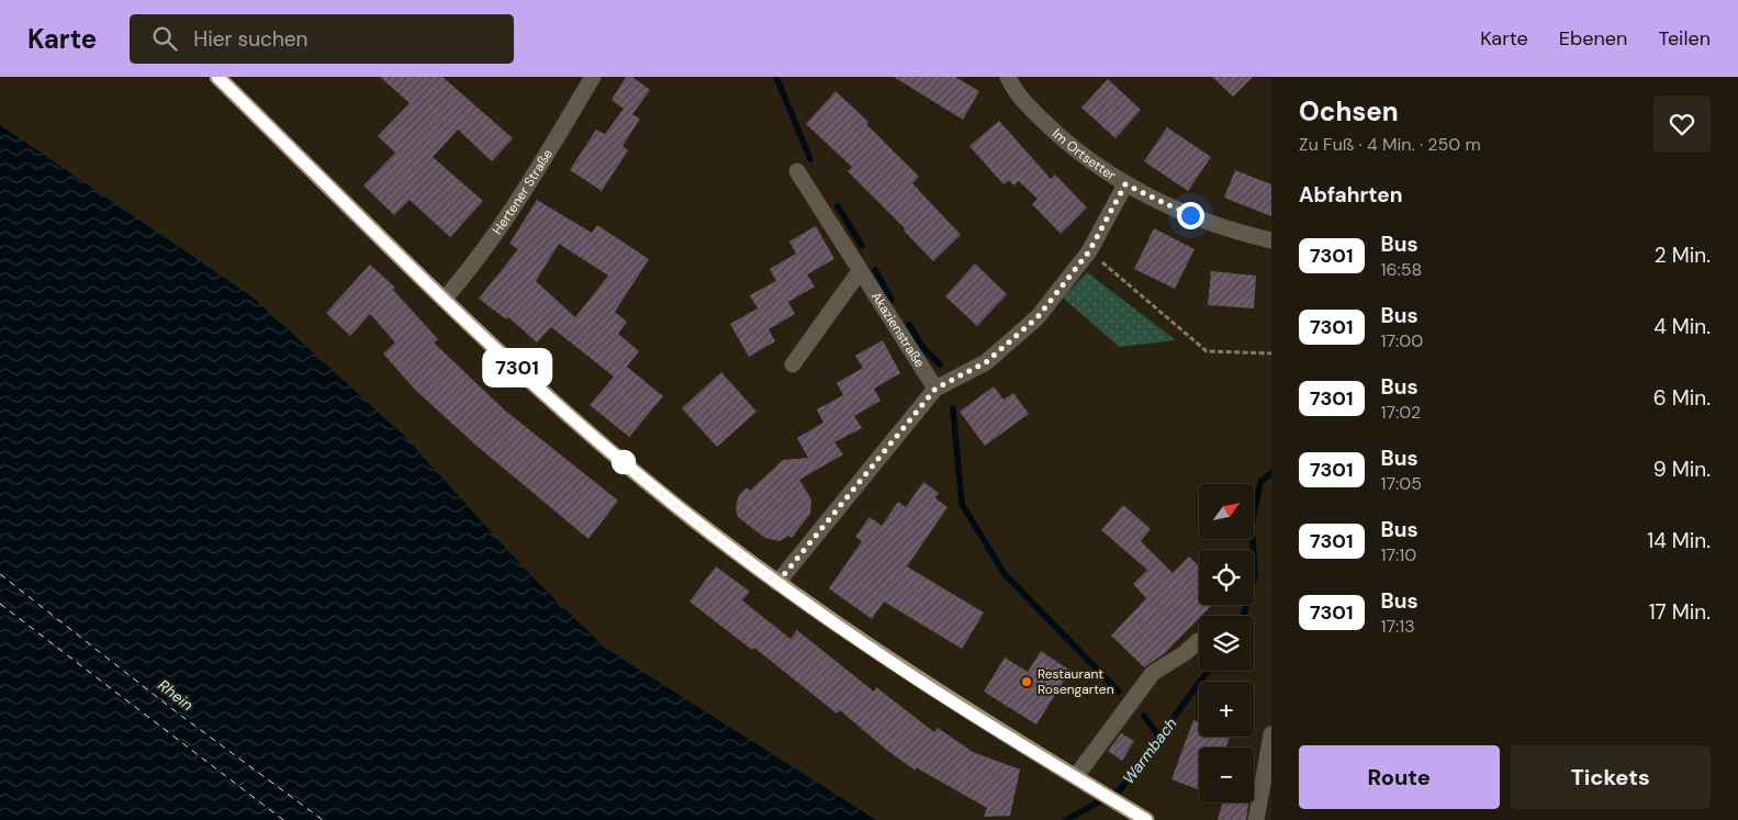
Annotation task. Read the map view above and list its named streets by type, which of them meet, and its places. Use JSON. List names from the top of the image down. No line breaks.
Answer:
{"streets":{"street":["Im Ortsetter","Hertener Straße","Akazienstraße"]},"water":["Rhein","Warmbach"],"places":["Restaurant Rosengarten"],"lines":["bus line 7301"],"north":"top right","page":{"header":"Karte","search":"Hier suchen","nav":["Karte","Ebenen","Teilen"],"on_map":"7301","heading":[["Ochsen","Zu Fuß · 4 Min. · 250 m"],"Abfahrten"],"list":[{"mark":"7301","name":"Bus","note":"16:58","value":"2 Min."},{"mark":"7301","name":"Bus","note":"17:00","value":"4 Min."},{"mark":"7301","name":"Bus","note":"17:02","value":"6 Min."},{"mark":"7301","name":"Bus","note":"17:05","value":"9 Min."},{"mark":"7301","name":"Bus","note":"17:10","value":"14 Min."},{"mark":"7301","name":"Bus","note":"17:13","value":"17 Min."}],"map_buttons":["+","−"],"buttons":["Route","Tickets"]}}
